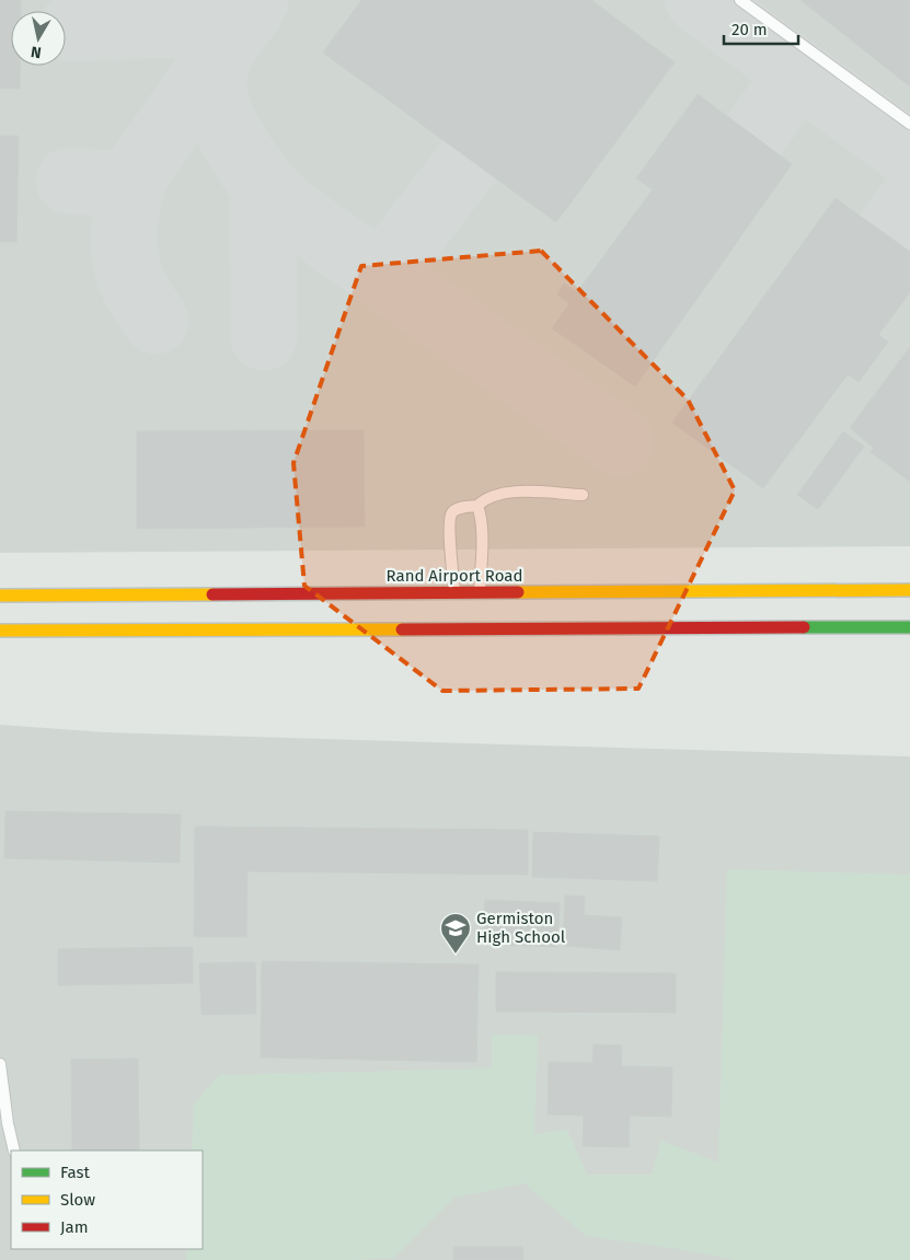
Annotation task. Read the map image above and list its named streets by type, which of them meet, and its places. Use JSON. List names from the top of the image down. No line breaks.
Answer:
{"streets":{"street":["Rand Airport Road"]},"places":{"school or university":["Germiston High School"]},"legend":["Fast","Slow","Jam"],"scale_bar":"20 m","north":"bottom"}
